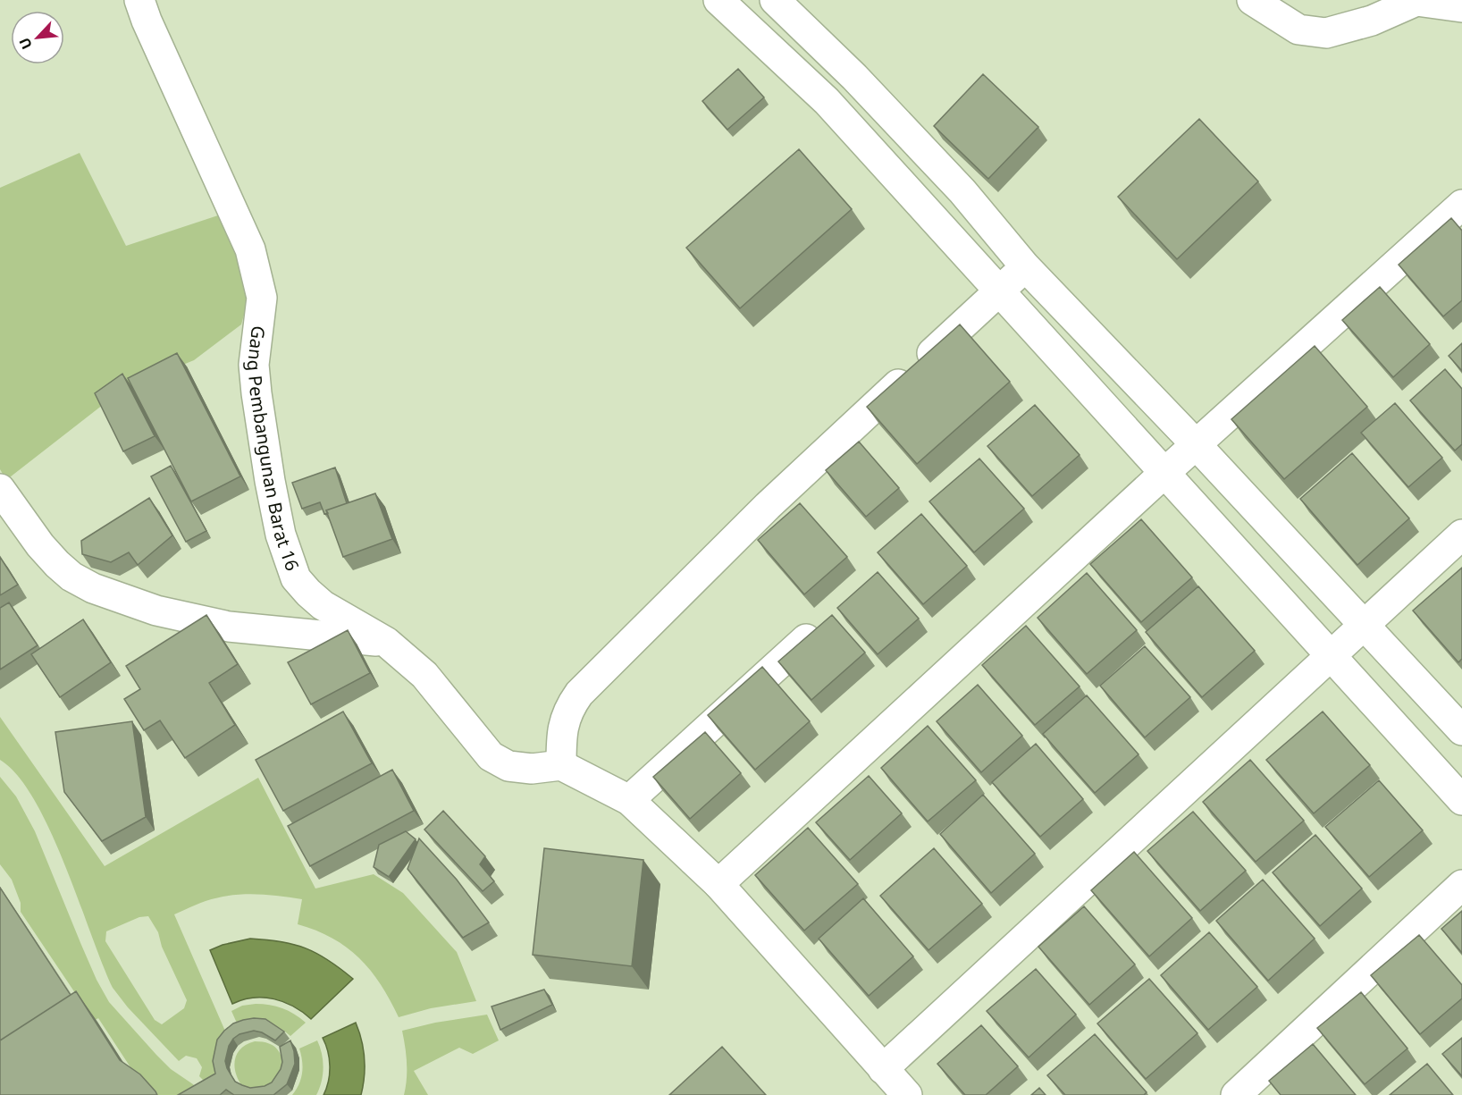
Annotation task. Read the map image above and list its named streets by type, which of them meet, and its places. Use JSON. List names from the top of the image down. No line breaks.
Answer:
{"streets":{"street":["Gang Pembangunan Barat 16"]},"north":"bottom left"}
